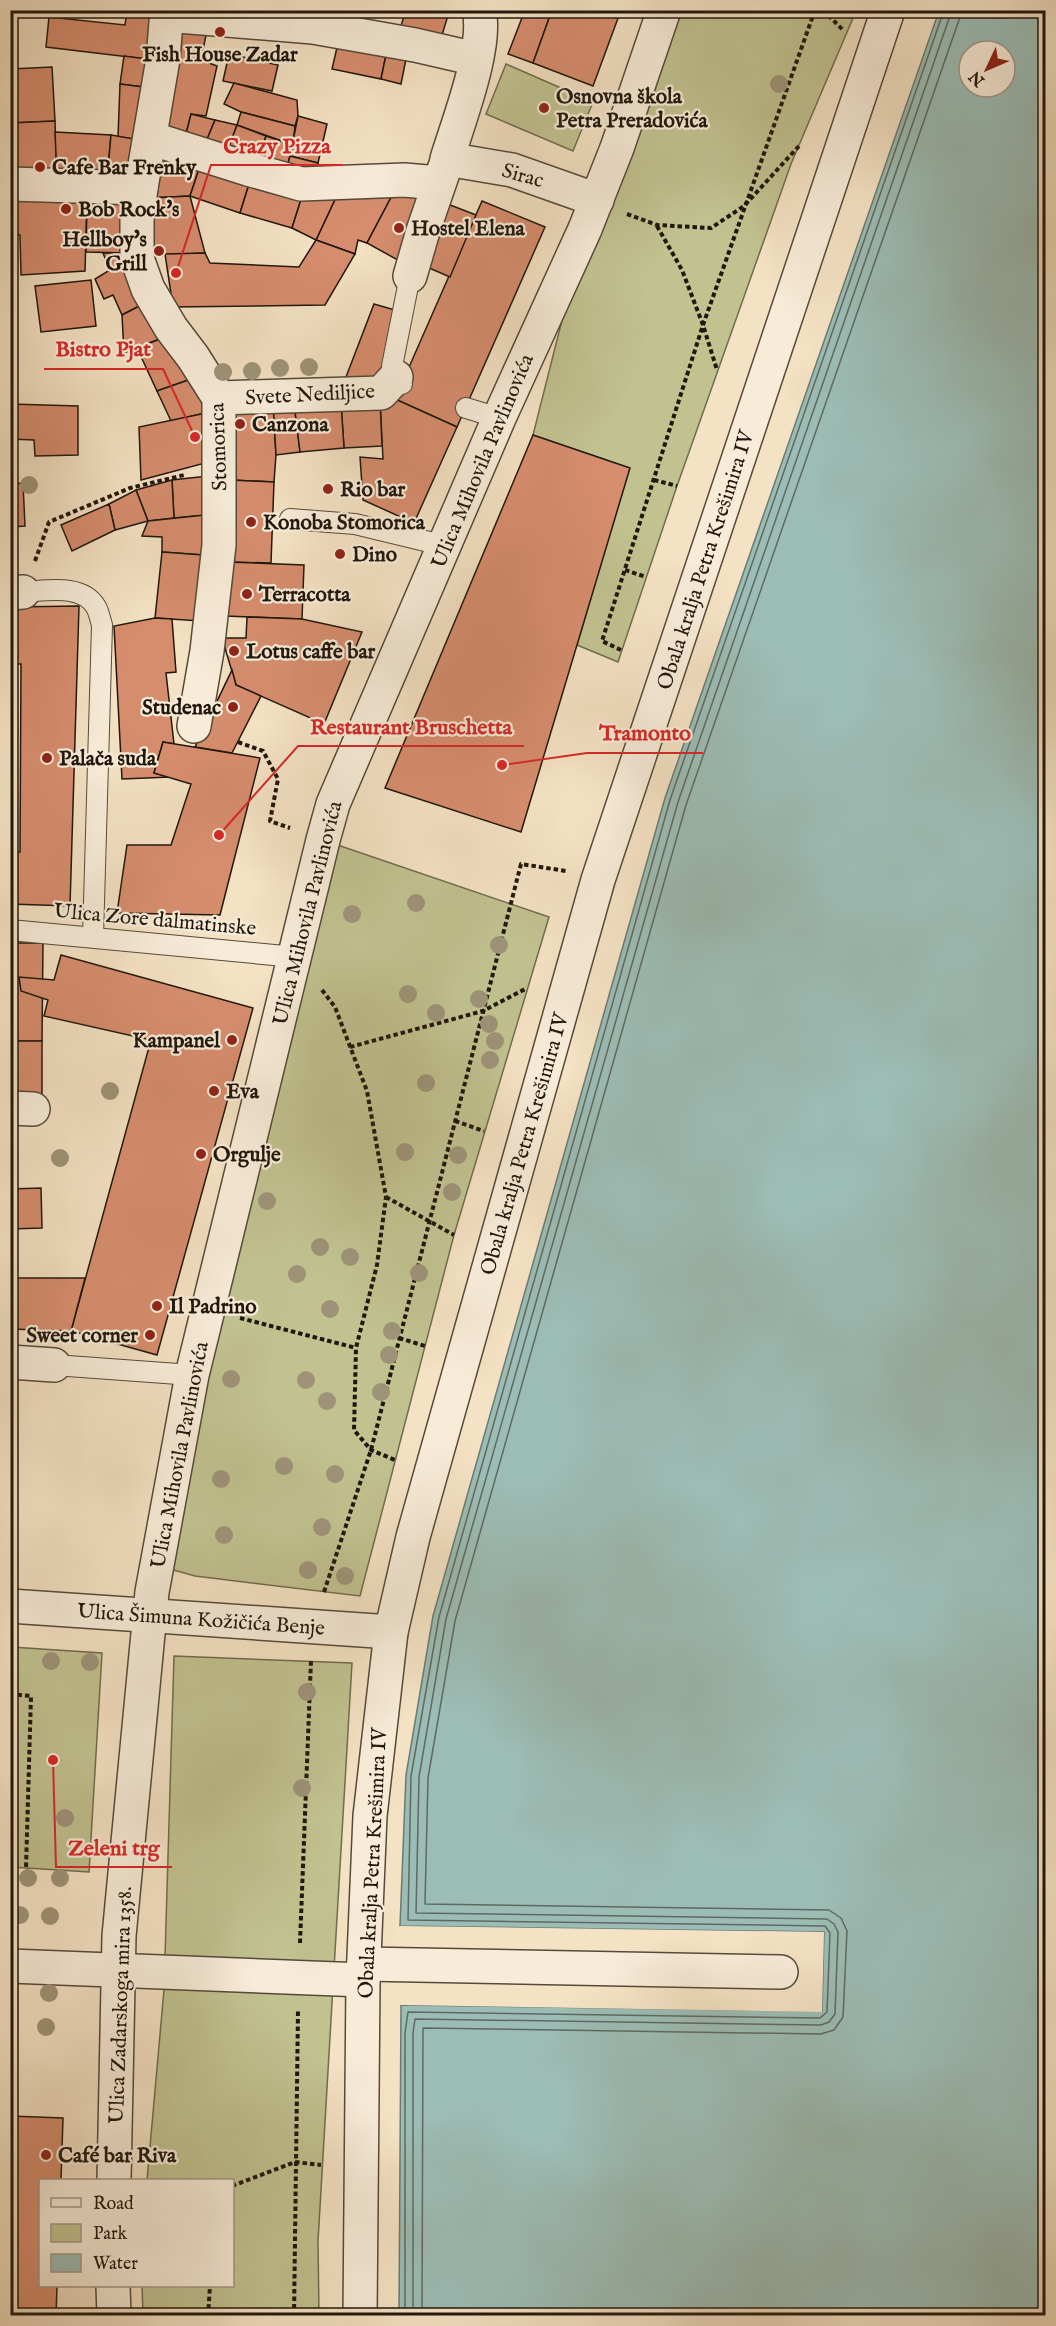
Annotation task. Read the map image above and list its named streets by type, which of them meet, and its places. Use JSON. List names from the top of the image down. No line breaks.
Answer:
{"streets":{"street":["Sirac","Svete Nediljice","Stomorica","Ulica Mihovila Pavlinovića","Obala kralja Petra Krešimira IV","Ulica Šimuna Kožičića Benje","Ulica Zadarskoga mira 1358."],"lane":["Ulica Zore dalmatinske"]},"crossings":[["Sirac","Stomorica"],["Sirac","Ulica Mihovila Pavlinovića"],["Svete Nediljice","Stomorica"],["Ulica Mihovila Pavlinovića","Ulica Zore dalmatinske"],["Ulica Mihovila Pavlinovića","Ulica Šimuna Kožičića Benje"],["Ulica Mihovila Pavlinovića","Ulica Zadarskoga mira 1358."],["Obala kralja Petra Krešimira IV","Ulica Šimuna Kožičića Benje"],["Ulica Šimuna Kožičića Benje","Ulica Zadarskoga mira 1358."]],"places":["Fish House Zadar","Osnovna škola Petra Preradovića","Cafe Bar Frenky","Bob Rock's","Hostel Elena","Hellboy's Grill","Crazy Pizza","Canzona","Bistro Pjat","Rio bar","Konoba Stomorica","Dino","Terracotta","Lotus caffe bar","Studenac","Palača suda","Tramonto","Restaurant Bruschetta","Kampanel","Eva","Orgulje","Il Padrino","Sweet corner","Zeleni trg","Café bar Riva"],"legend":["Road","Park","Water"],"north":"bottom left"}
